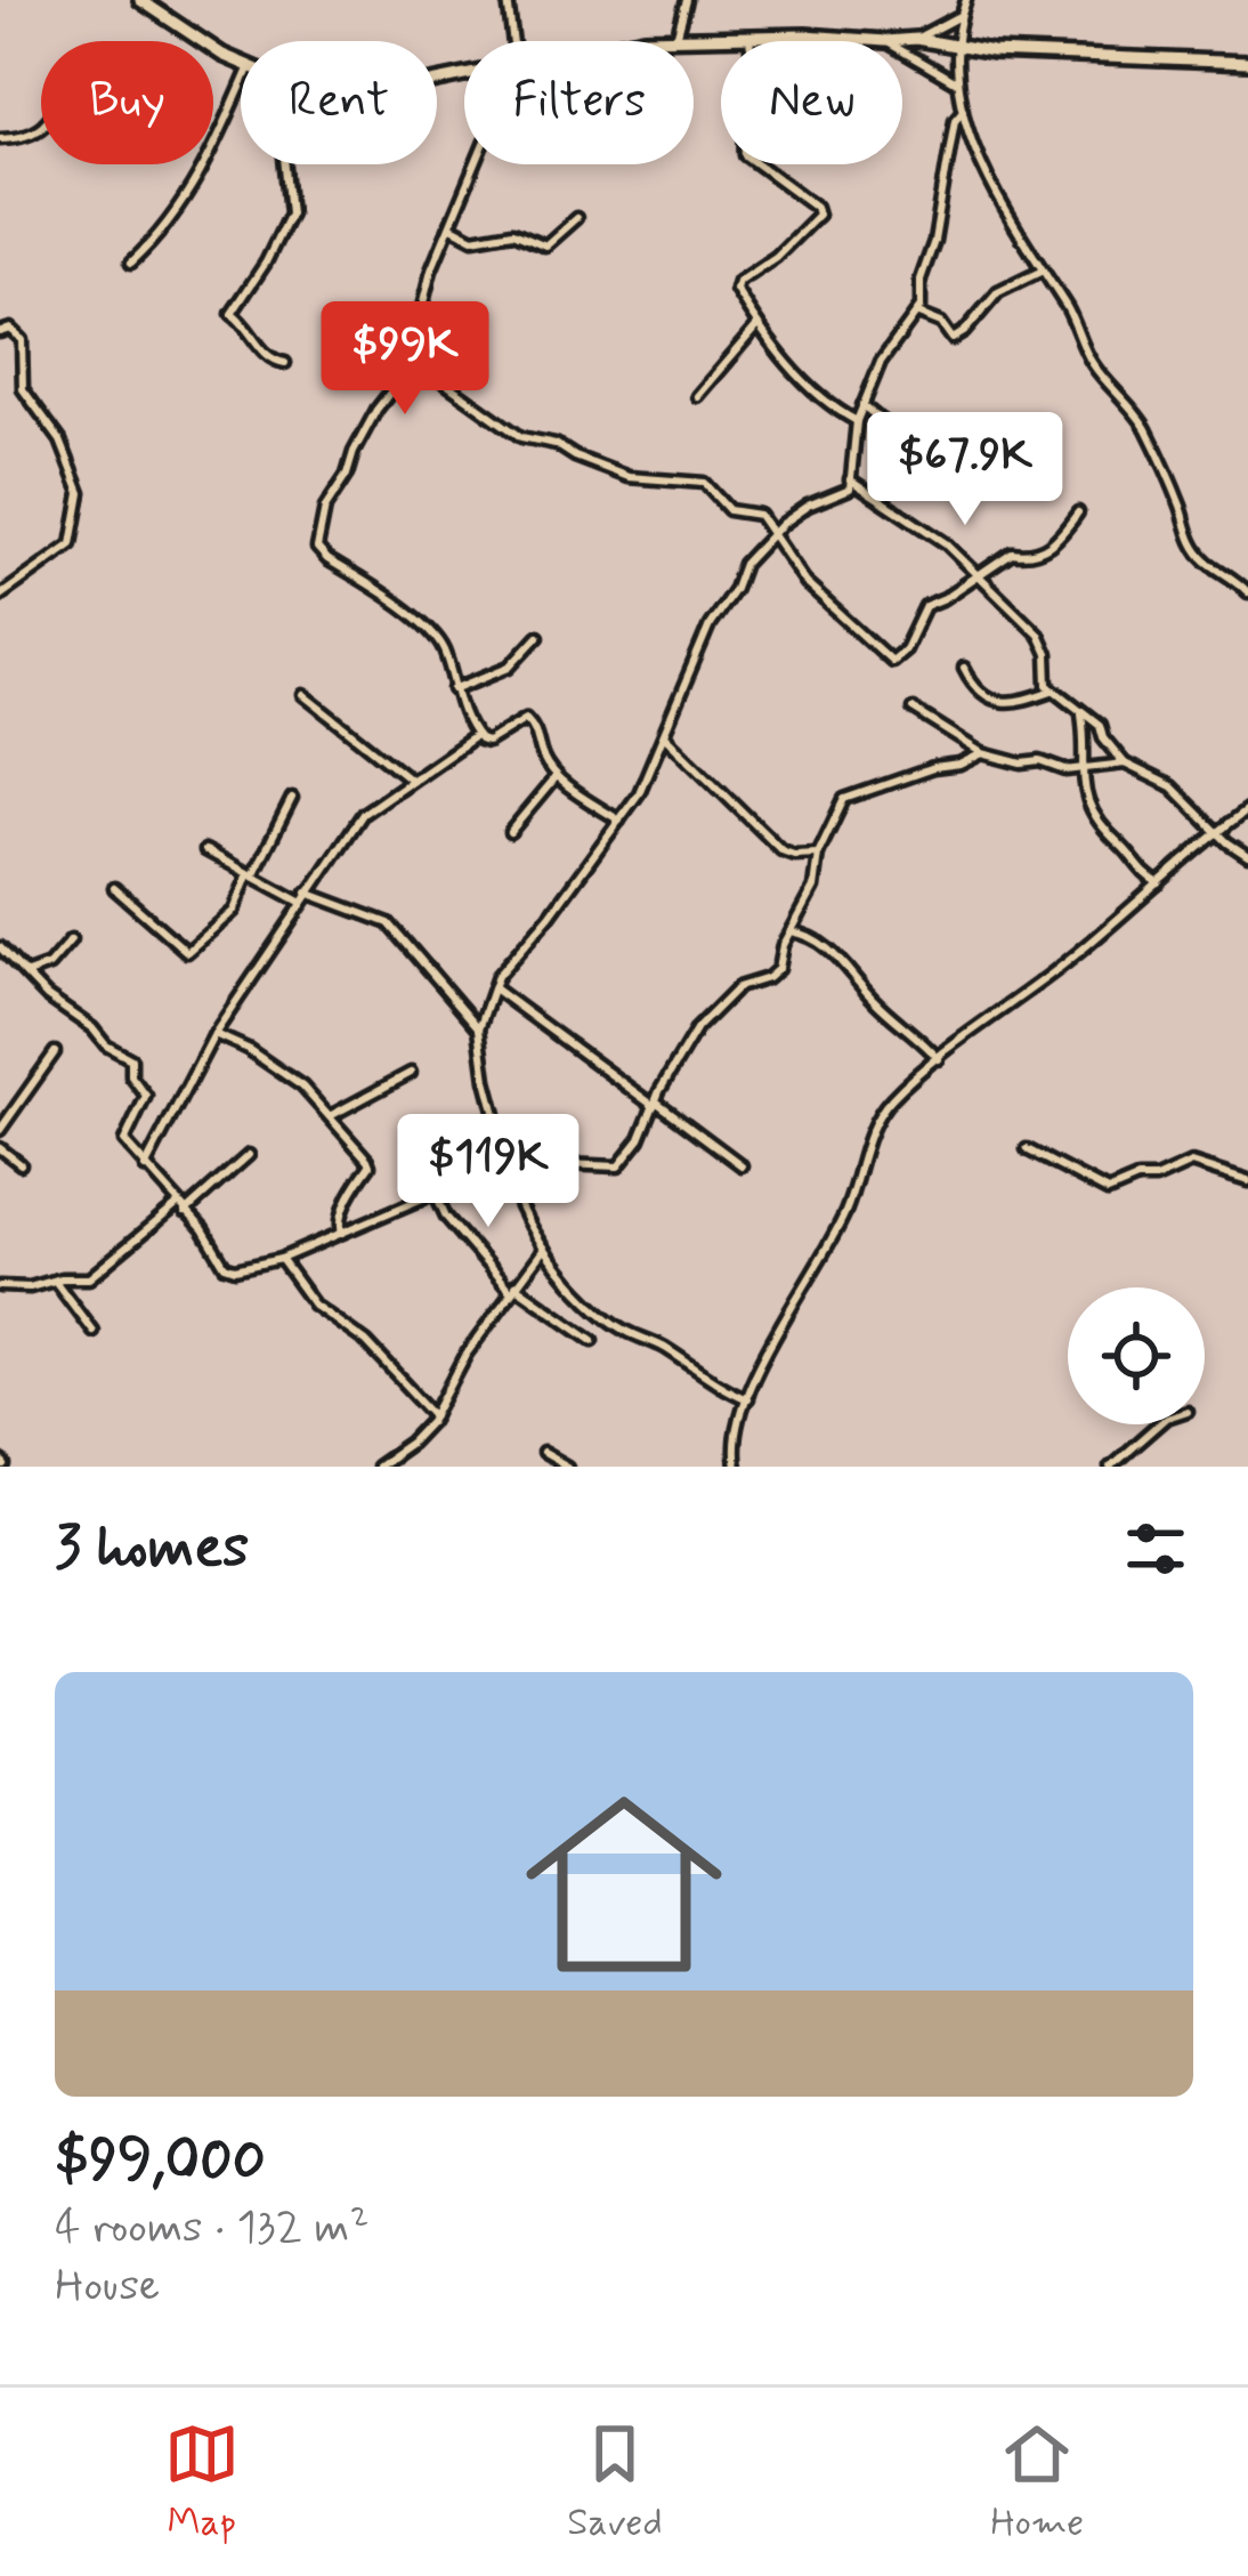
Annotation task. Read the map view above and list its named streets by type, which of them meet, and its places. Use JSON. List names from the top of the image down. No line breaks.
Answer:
{"page":{"chip":["Buy","Rent","Filters","New"],"price":["$99K","$67.9K","$119K"],"heading":"3 homes","list":[{"name":"$99,000","note":"4 rooms · 132 m² · House"}],"tabs":["Map","Saved","Home"]}}
